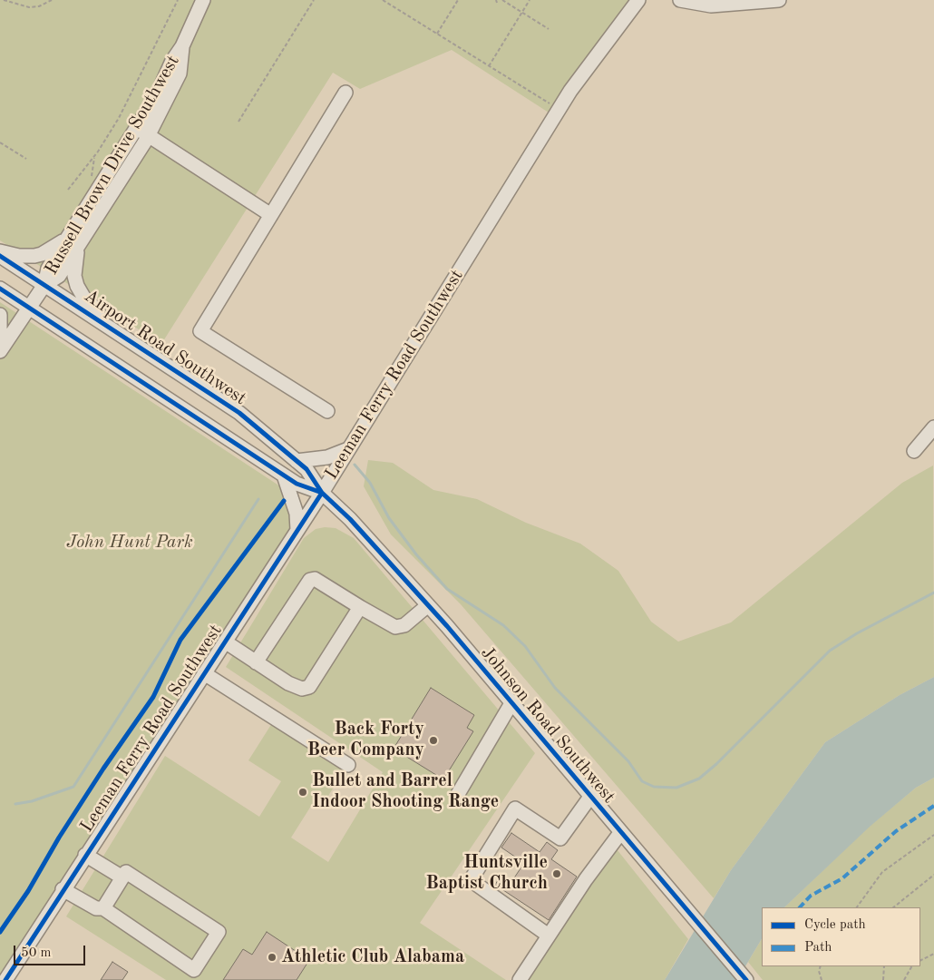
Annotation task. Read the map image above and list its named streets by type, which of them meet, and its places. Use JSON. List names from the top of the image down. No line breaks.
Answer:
{"streets":{"street":["Russell Brown Drive Southwest","Airport Road Southwest","Leeman Ferry Road Southwest","Johnson Road Southwest"]},"crossings":[["Russell Brown Drive Southwest","Airport Road Southwest"],["Airport Road Southwest","Leeman Ferry Road Southwest"],["Airport Road Southwest","Johnson Road Southwest"],["Leeman Ferry Road Southwest","Johnson Road Southwest"]],"parks":["John Hunt Park"],"places":["Back Forty Beer Company","Bullet and Barrel Indoor Shooting Range","Huntsville Baptist Church","Athletic Club Alabama"],"legend":["Cycle path","Path"],"scale_bar":"50 m"}
